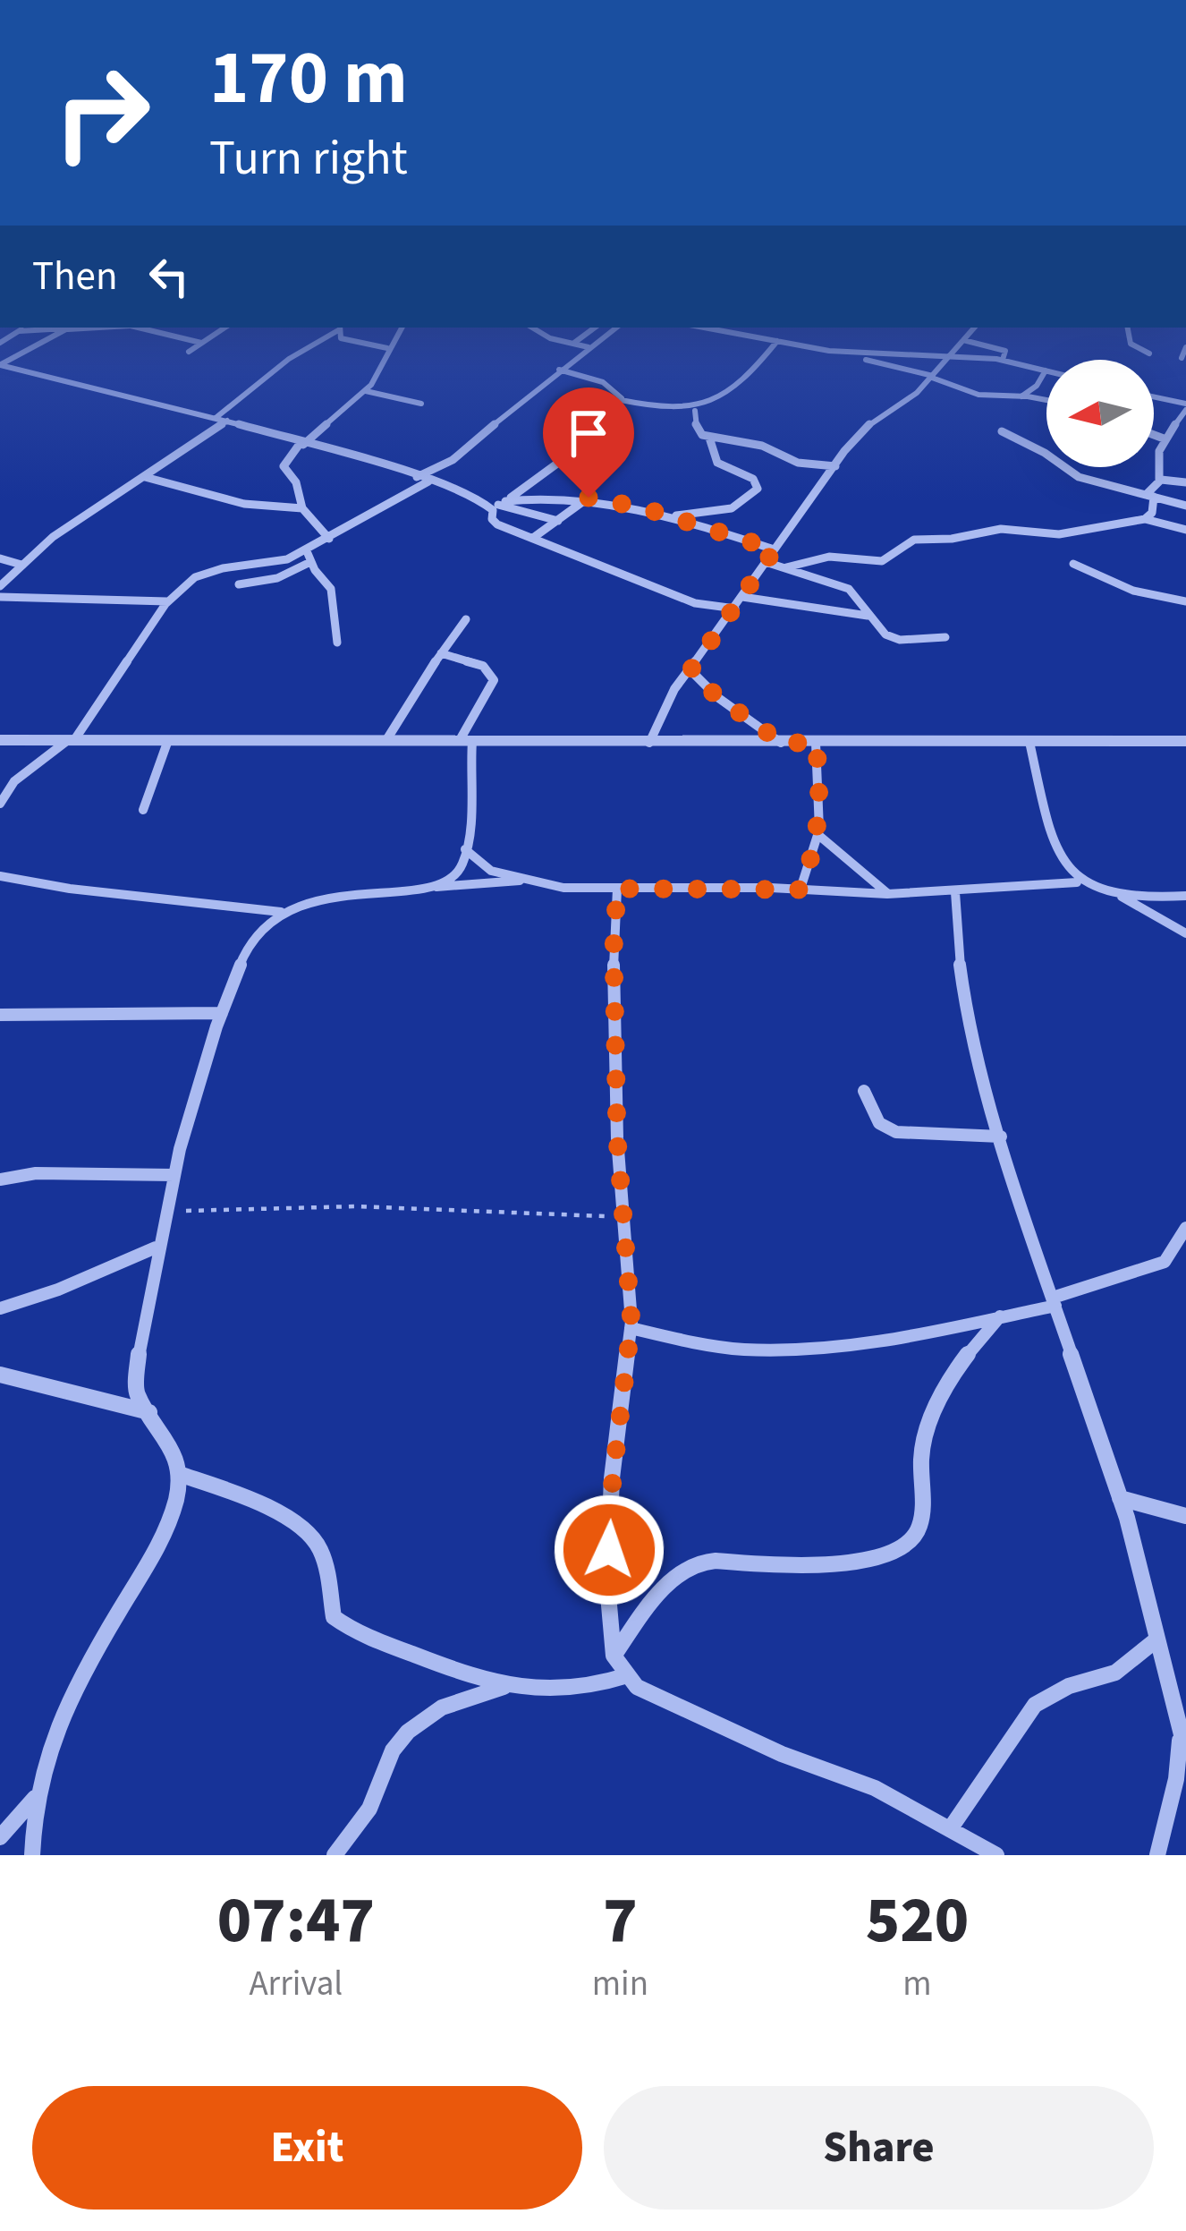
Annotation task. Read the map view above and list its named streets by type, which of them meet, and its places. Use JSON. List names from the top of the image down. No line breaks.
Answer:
{"north":"left","page":{"turn":["170 m","Turn right"],"then":"Then","eta":["07:47","Arrival","7","min","520","m"],"buttons":["Exit","Share"]}}
